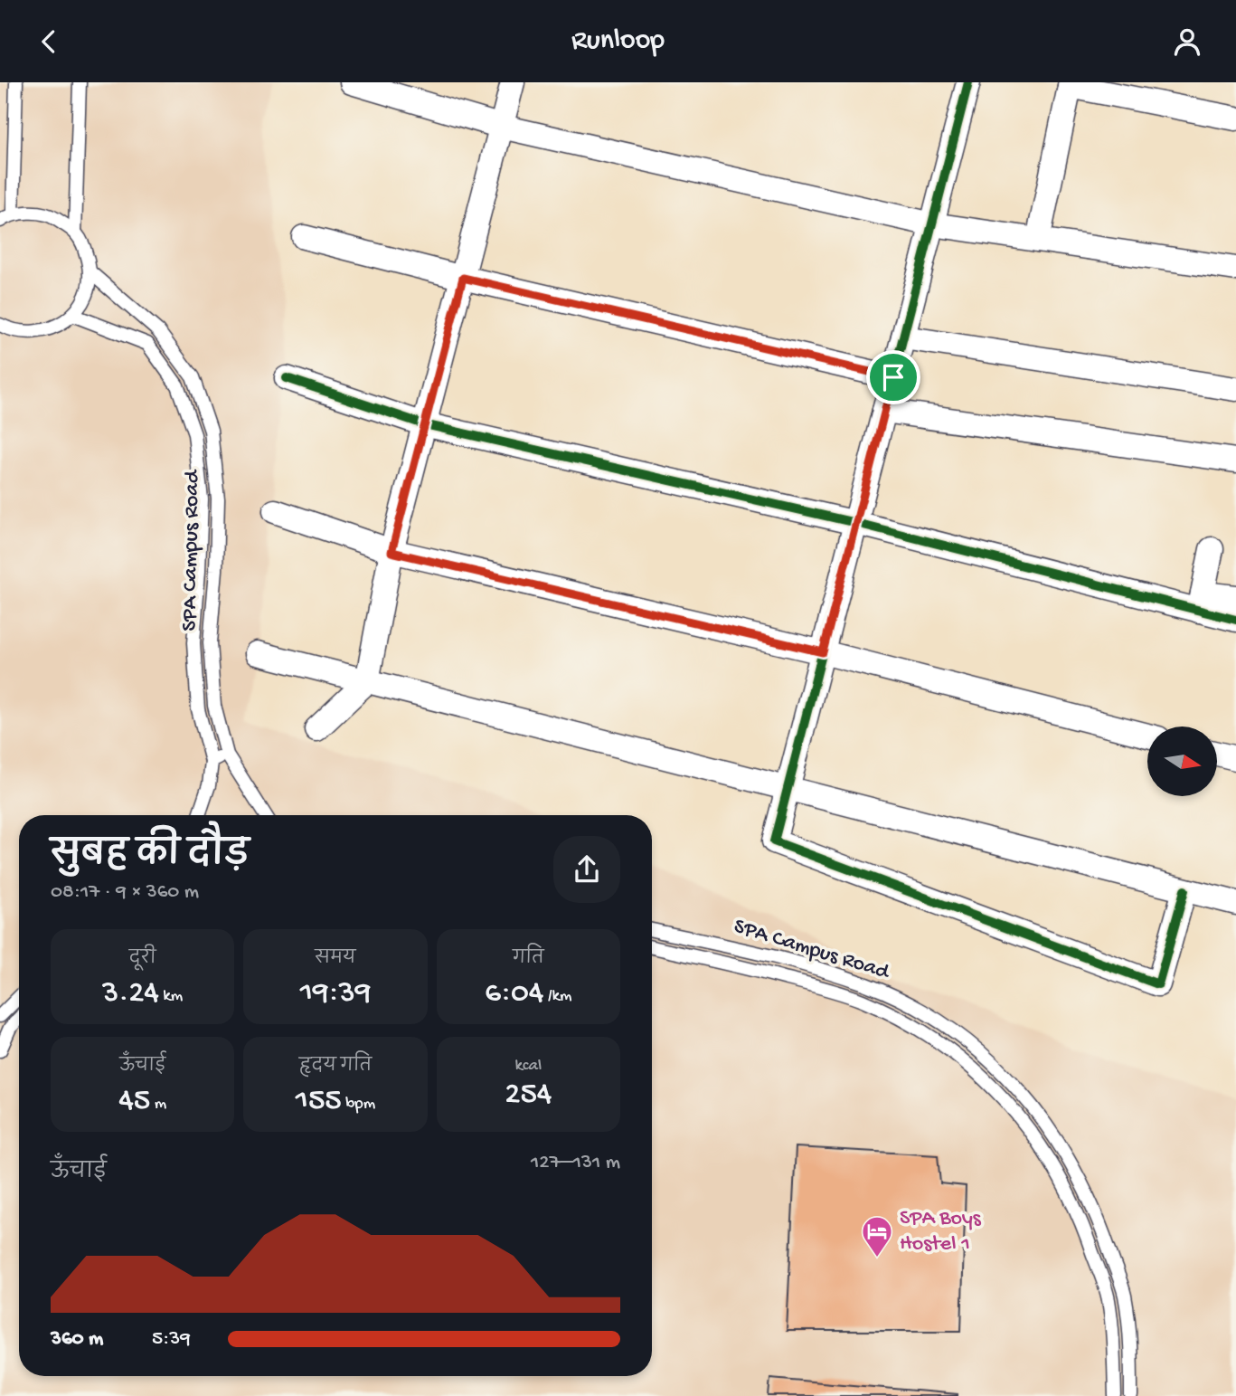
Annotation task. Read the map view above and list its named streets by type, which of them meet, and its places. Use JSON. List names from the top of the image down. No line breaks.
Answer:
{"streets":{"lane":["SPA Campus Road"]},"places":{"hotel":["SPA Boys Hostel 1"]},"north":"right","page":{"header":"Runloop","heading":["सुबह की दौड़","08:17 · 9 × 360 m"],"stats":[["दूरी","3.24 km"],["समय","19:39"],["गति","6:04 /km"],["ऊँचाई","45 m"],["हृदय गति","155 bpm"],["kcal","254"]],"chart":["ऊँचाई","127–131 m"],"list":[{"name":"360 m","note":"5:39"}]}}
